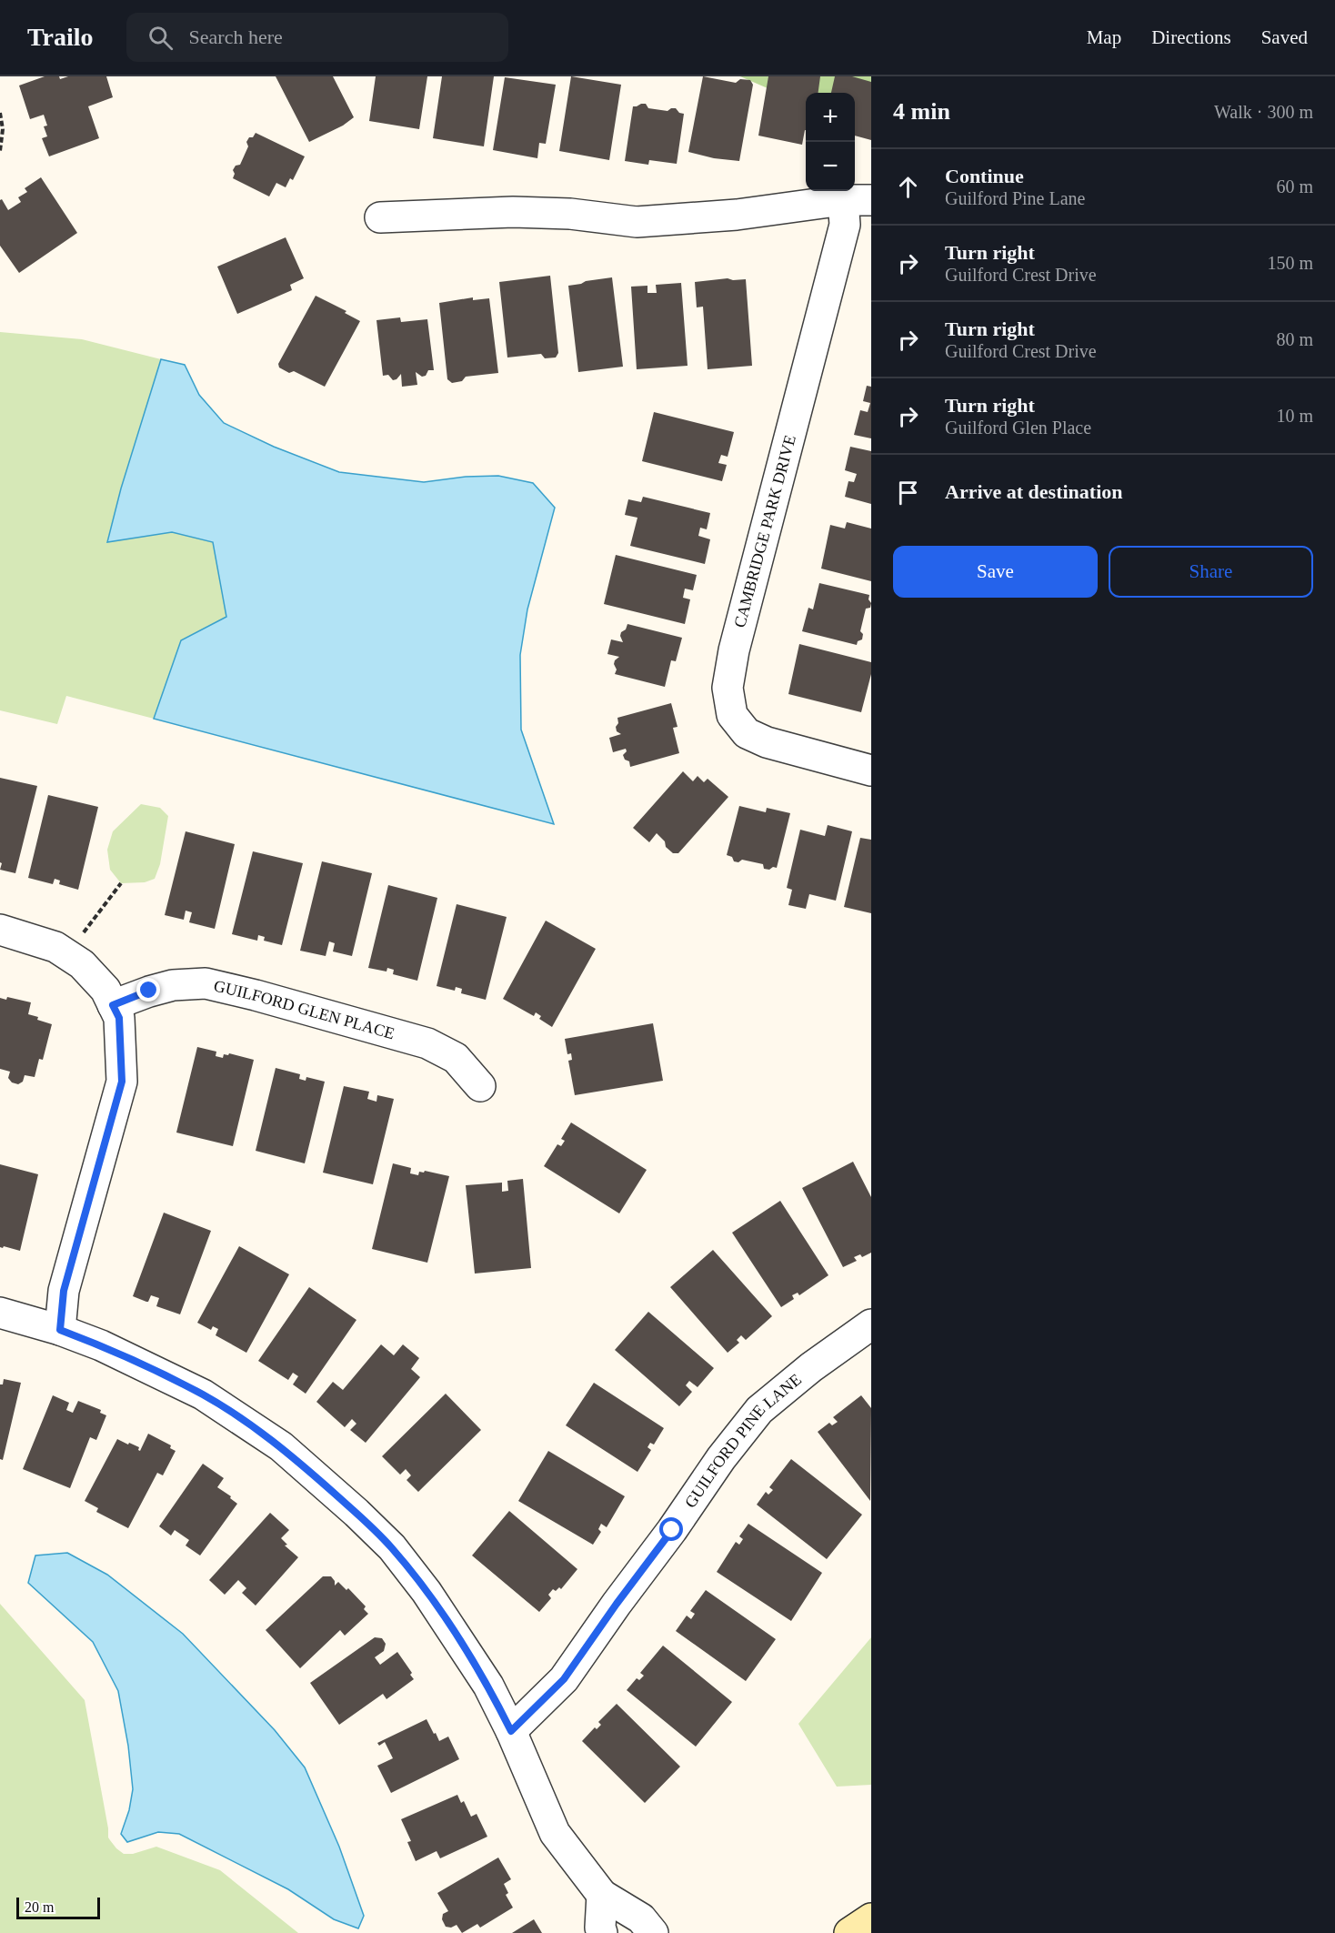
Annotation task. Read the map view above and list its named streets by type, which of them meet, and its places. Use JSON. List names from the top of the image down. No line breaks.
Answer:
{"streets":{"street":["CAMBRIDGE PARK DRIVE","GUILFORD GLEN PLACE","GUILFORD PINE LANE"]},"scale_bar":"20 m","page":{"header":"Trailo","search":"Search here","nav":["Map","Directions","Saved"],"heading":["4 min","Walk · 300 m"],"map_buttons":["+","−"],"list":[["Continue","Guilford Pine Lane","60 m"],["Turn right","Guilford Crest Drive","150 m"],["Turn right","Guilford Crest Drive","80 m"],["Turn right","Guilford Glen Place","10 m"],"Arrive at destination"],"buttons":["Save","Share"],"scale":"20 m"}}
